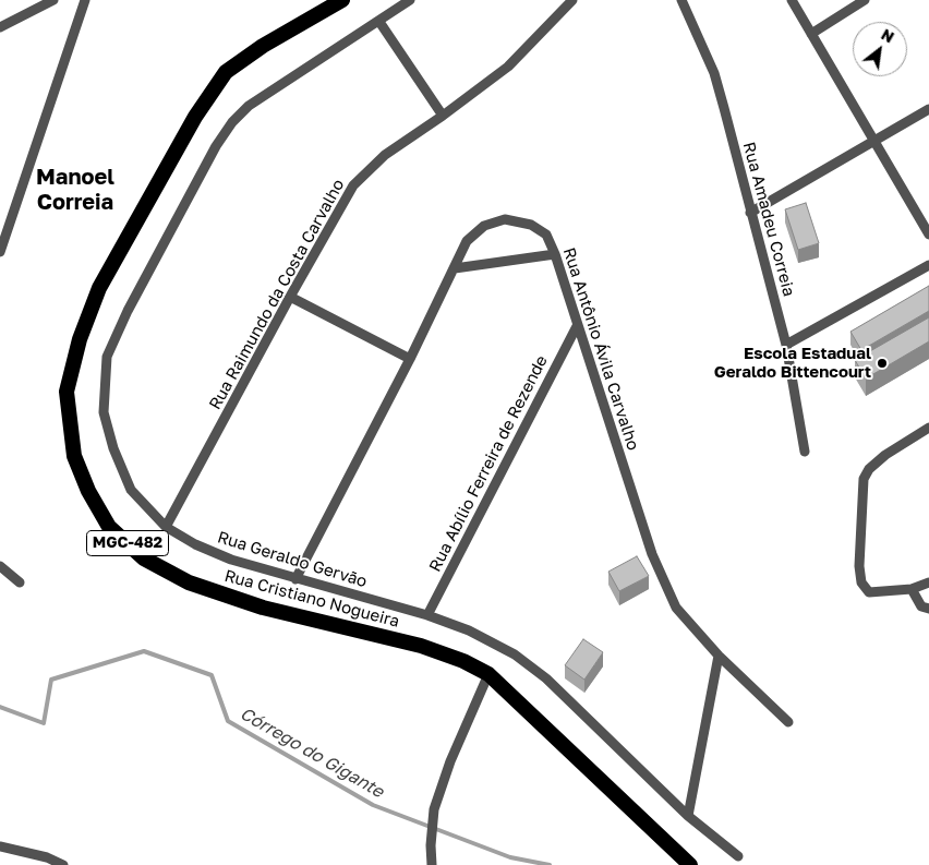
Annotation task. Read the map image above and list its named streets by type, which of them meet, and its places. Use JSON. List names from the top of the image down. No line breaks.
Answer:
{"streets":{"highway":["MGC-482","Rua Cristiano Nogueira"],"street":["Rua Amadeu Correia","Rua Raimundo da Costa Carvalho","Rua Antônio Ávila Carvalho","Rua Abílio Ferreira de Rezende","Rua Geraldo Gervão"]},"crossings":[["Rua Raimundo da Costa Carvalho","Rua Geraldo Gervão"],["Rua Antônio Ávila Carvalho","Rua Abílio Ferreira de Rezende"],["Rua Antônio Ávila Carvalho","Rua Geraldo Gervão"],["Rua Abílio Ferreira de Rezende","Rua Geraldo Gervão"]],"districts":["Manoel Correia"],"water":["Córrego do Gigante"],"places":["Escola Estadual Geraldo Bittencourt"],"north":"top right"}
